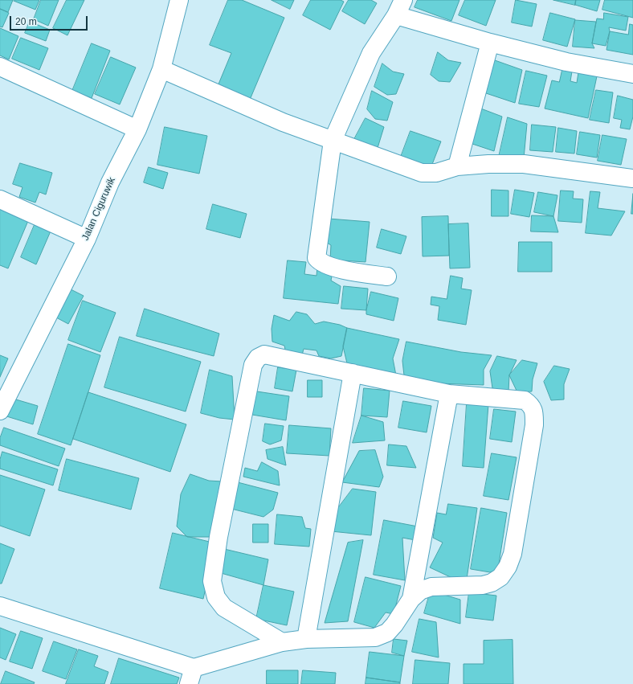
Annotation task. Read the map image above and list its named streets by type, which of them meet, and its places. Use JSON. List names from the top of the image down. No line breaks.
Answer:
{"streets":{"street":["Jalan Ciguruwik"]},"scale_bar":"20 m"}
